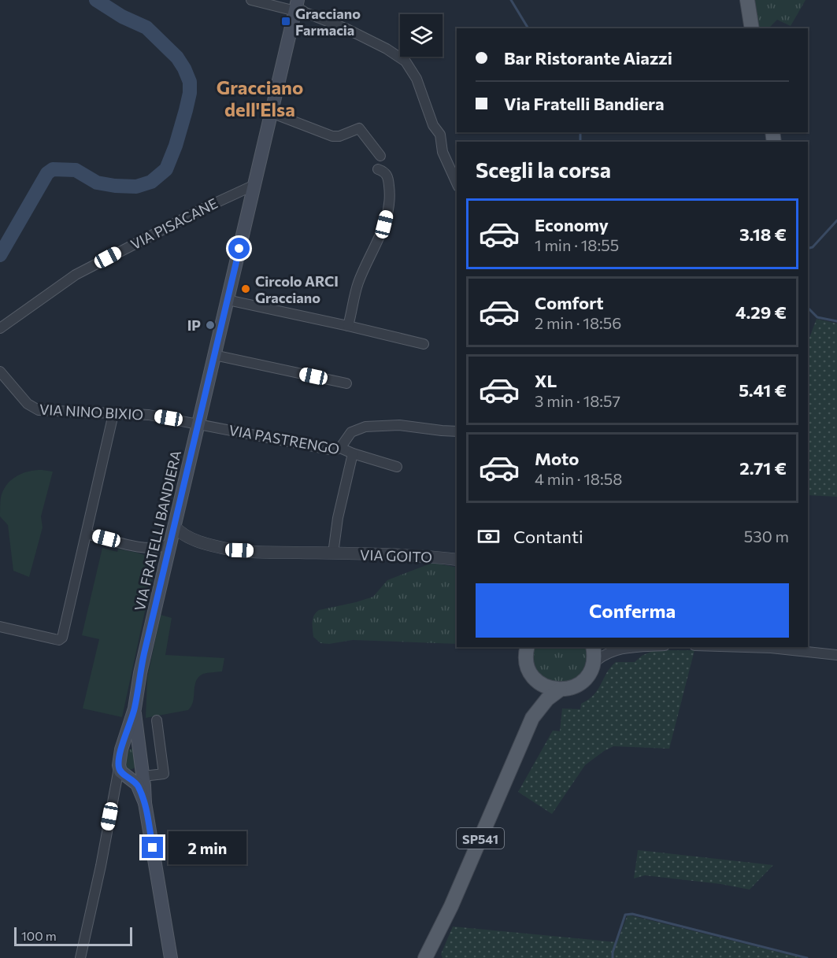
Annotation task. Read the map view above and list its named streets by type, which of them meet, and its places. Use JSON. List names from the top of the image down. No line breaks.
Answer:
{"streets":{"main road":["VIA FRATELLI BANDIERA","SP541"],"street":["VIA PISACANE","VIA NINO BIXIO","VIA PASTRENGO","VIA GOITO"]},"crossings":[["VIA PISACANE","VIA FRATELLI BANDIERA"],["VIA NINO BIXIO","VIA PASTRENGO"],["VIA NINO BIXIO","VIA FRATELLI BANDIERA"],["VIA PASTRENGO","VIA FRATELLI BANDIERA"],["VIA FRATELLI BANDIERA","VIA GOITO"]],"districts":["Gracciano dell'Elsa"],"places":{"transit":["Gracciano Farmacia"],"other":["Circolo ARCI Gracciano","IP"]},"scale_bar":"100 m","page":{"banner":["Bar Ristorante Aiazzi","Via Fratelli Bandiera"],"heading":"Scegli la corsa","list":[{"name":"Economy","note":"1 min · 18:55","value":"3.18 €"},{"name":"Comfort","note":"2 min · 18:56","value":"4.29 €"},{"name":"XL","note":"3 min · 18:57","value":"5.41 €"},{"name":"Moto","note":"4 min · 18:58","value":"2.71 €"}],"pay":["Contanti","530 m"],"buttons":"Conferma","bubble":"2 min","scale":"100 m"}}
